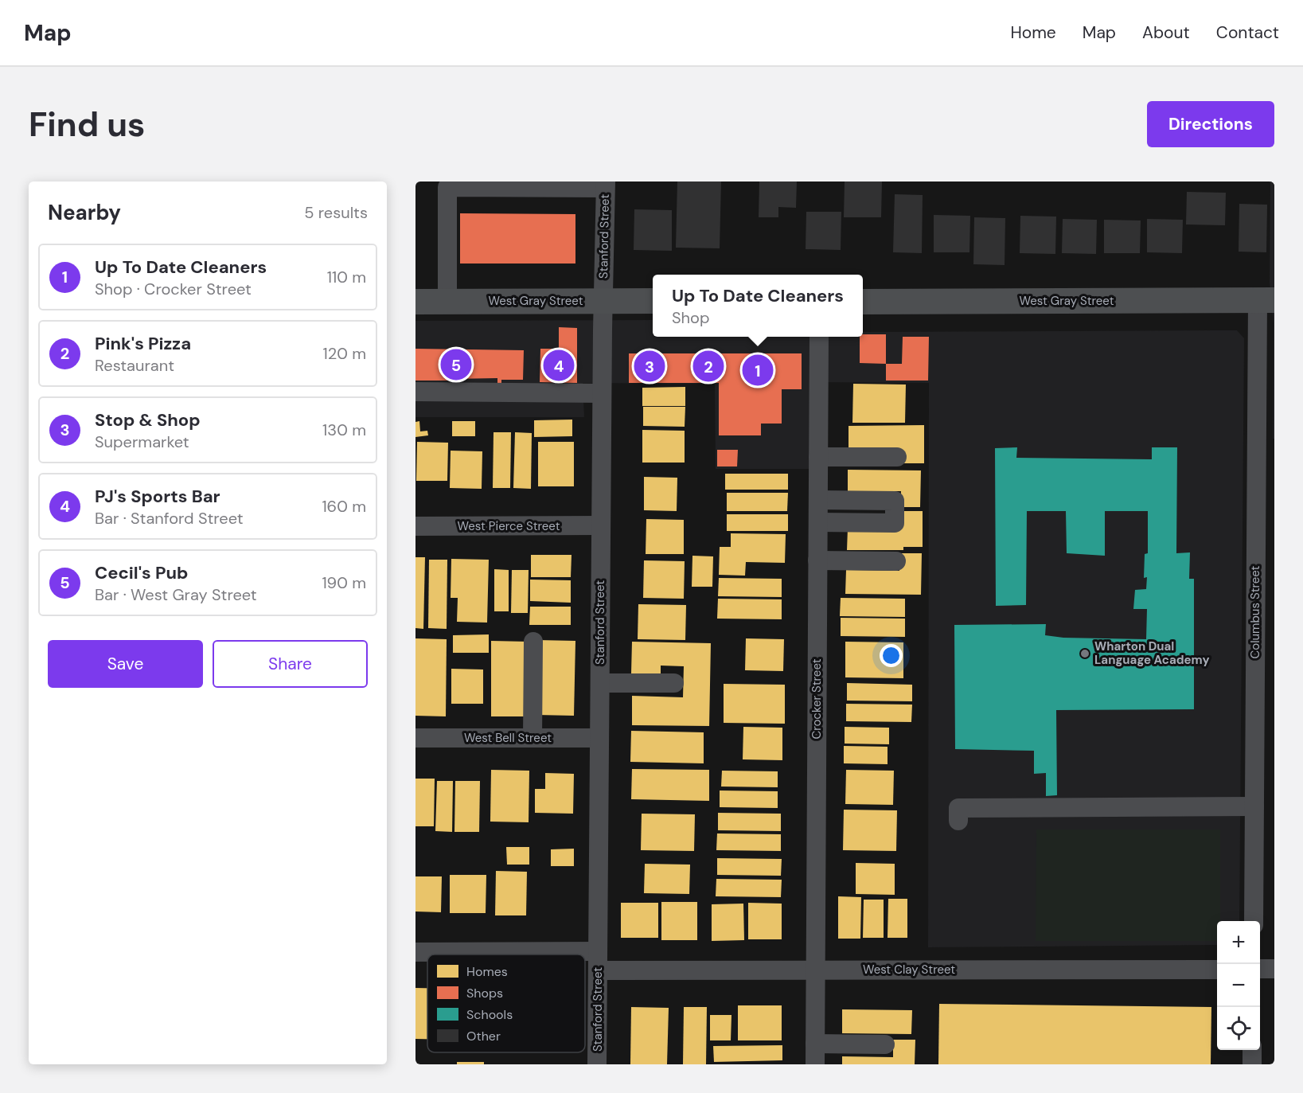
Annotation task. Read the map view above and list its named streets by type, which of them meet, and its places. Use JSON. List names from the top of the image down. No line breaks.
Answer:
{"streets":{"main road":["West Gray Street"],"street":["Stanford Street","West Pierce Street","Columbus Street","Crocker Street","West Bell Street","West Clay Street"]},"crossings":[["Stanford Street","West Gray Street"],["Stanford Street","West Pierce Street"],["Stanford Street","West Bell Street"],["Stanford Street","West Clay Street"],["West Gray Street","Columbus Street"],["Crocker Street","West Clay Street"]],"places":["Wharton Dual Language Academy"],"legend":["Homes","Shops","Schools","Other"],"page":{"header":"Map","nav":["Home","Map","About","Contact"],"buttons":["Directions",["Save","Share"]],"title":"Find us","heading":["Nearby","5 results"],"list":[{"mark":"1","name":"Up To Date Cleaners","note":"Shop · Crocker Street","value":"110 m"},{"mark":"2","name":"Pink's Pizza","note":"Restaurant","value":"120 m"},{"mark":"3","name":"Stop & Shop","note":"Supermarket","value":"130 m"},{"mark":"4","name":"PJ's Sports Bar","note":"Bar · Stanford Street","value":"160 m"},{"mark":"5","name":"Cecil's Pub","note":"Bar · West Gray Street","value":"190 m"}],"popup":["Up To Date Cleaners","Shop"],"pins":["5","4","2","3","1"],"map_buttons":["+","−"]}}
